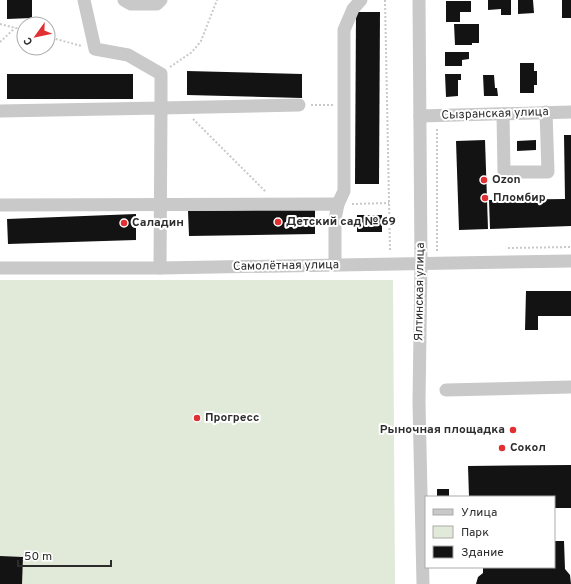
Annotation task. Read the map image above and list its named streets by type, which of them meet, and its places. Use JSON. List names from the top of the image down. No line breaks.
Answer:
{"streets":{"street":["Сызранская улица","Самолётная улица","Ялтинская улица"]},"crossings":[["Сызранская улица","Ялтинская улица"],["Самолётная улица","Ялтинская улица"]],"places":["Ozon","Пломбир","Детский сад № 69","Саладин","Прогресс","Рыночная площадка","Сокол"],"legend":["Улица","Парк","Здание"],"scale_bar":"50 m","north":"bottom left"}
